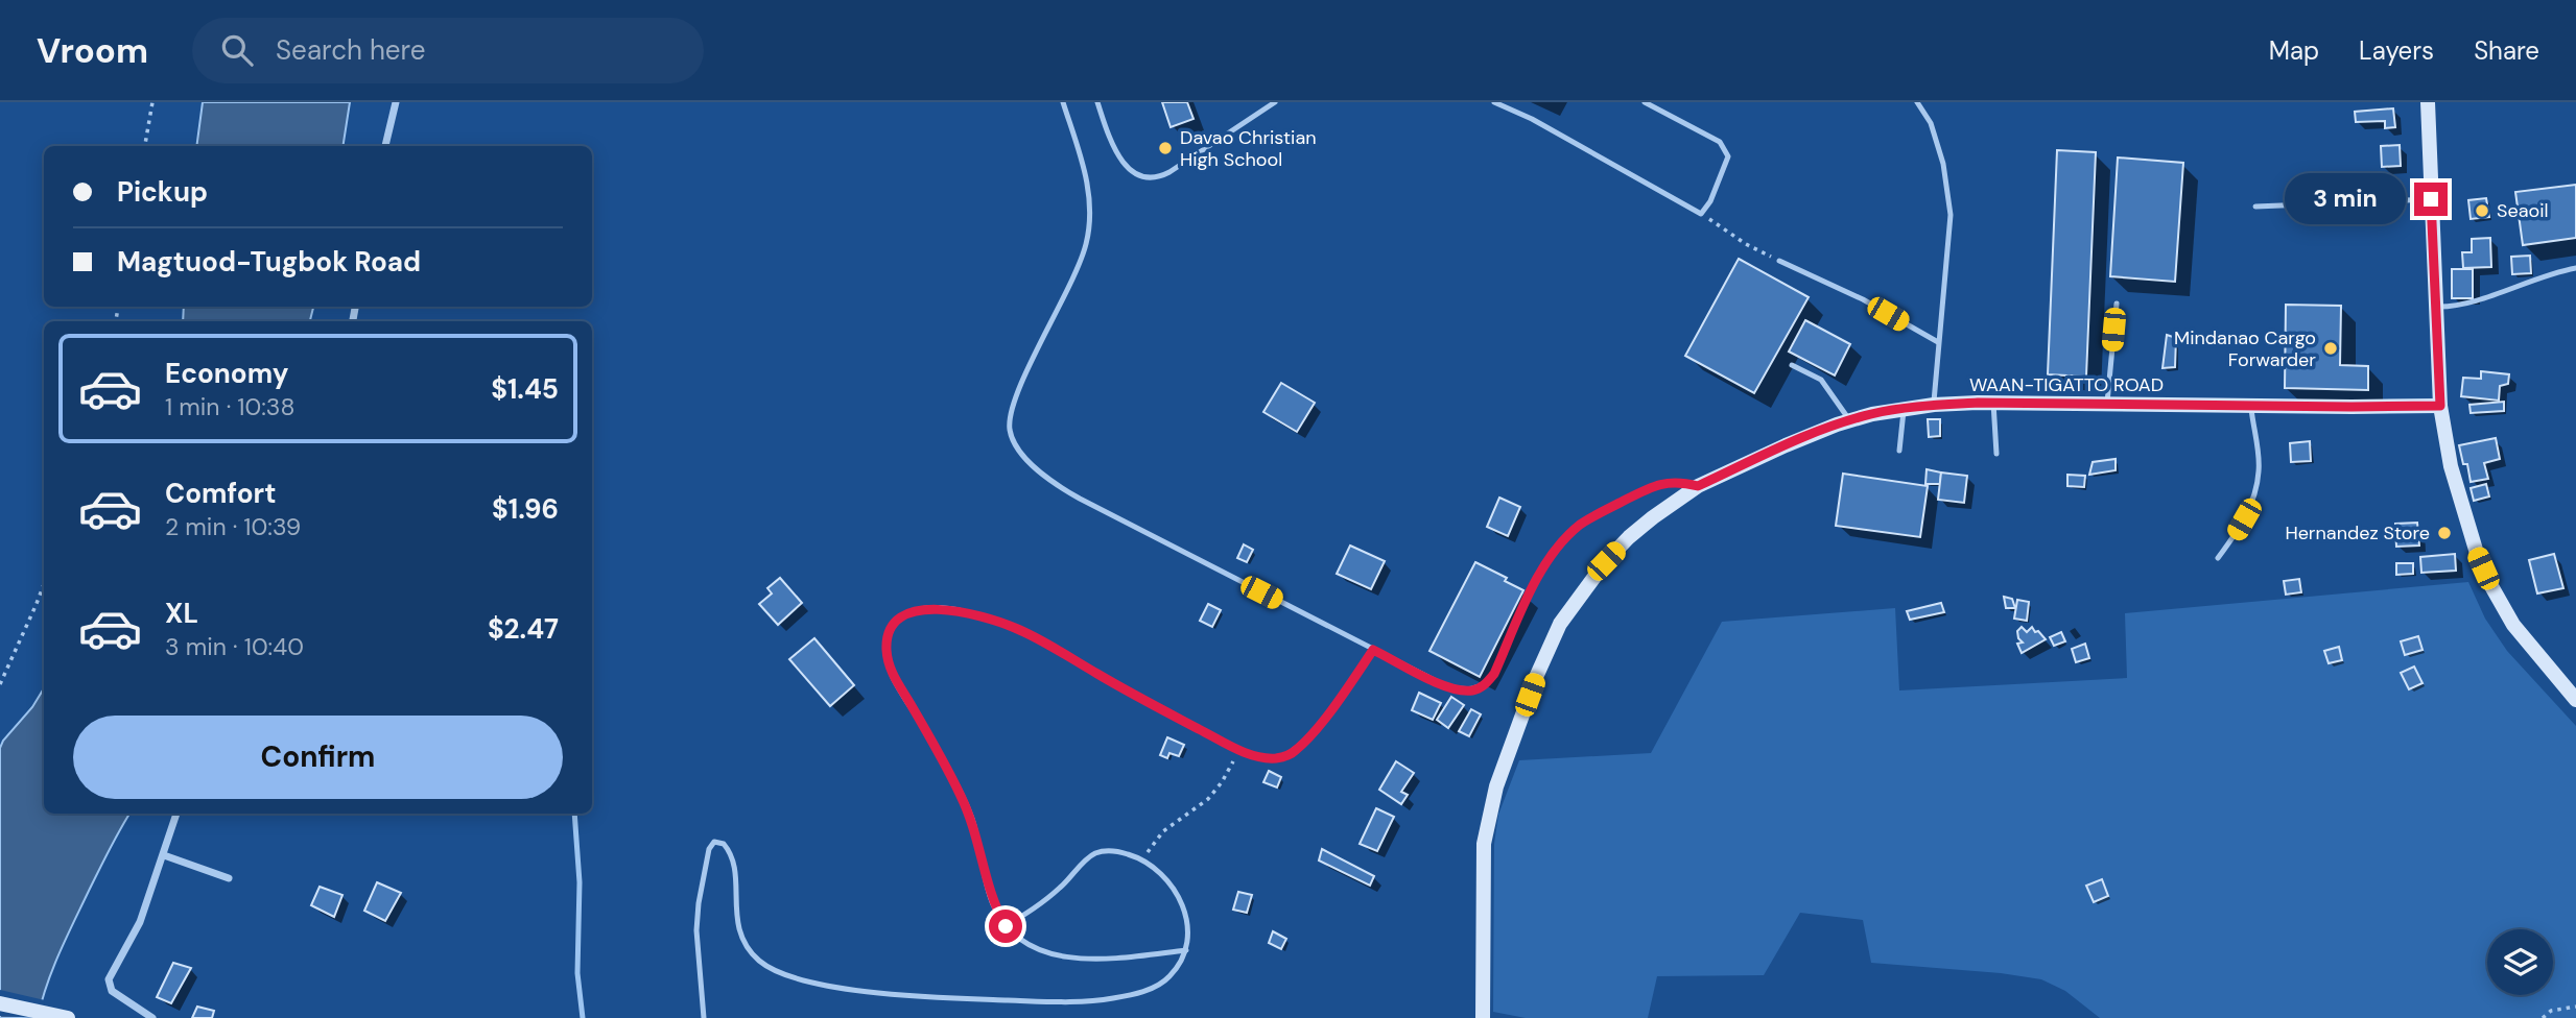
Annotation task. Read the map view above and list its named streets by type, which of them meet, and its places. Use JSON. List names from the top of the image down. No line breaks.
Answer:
{"streets":{"street":["WAAN-TIGATTO ROAD"]},"places":["Davao Christian High School","Seaoil","Mindanao Cargo Forwarder","Hernandez Store"],"page":{"header":"Vroom","search":"Search here","nav":["Map","Layers","Share"],"banner":["Pickup","Magtuod-Tugbok Road"],"bubble":"3 min","list":[{"name":"Economy","note":"1 min · 10:38","value":"$1.45"},{"name":"Comfort","note":"2 min · 10:39","value":"$1.96"},{"name":"XL","note":"3 min · 10:40","value":"$2.47"}],"buttons":"Confirm"}}
